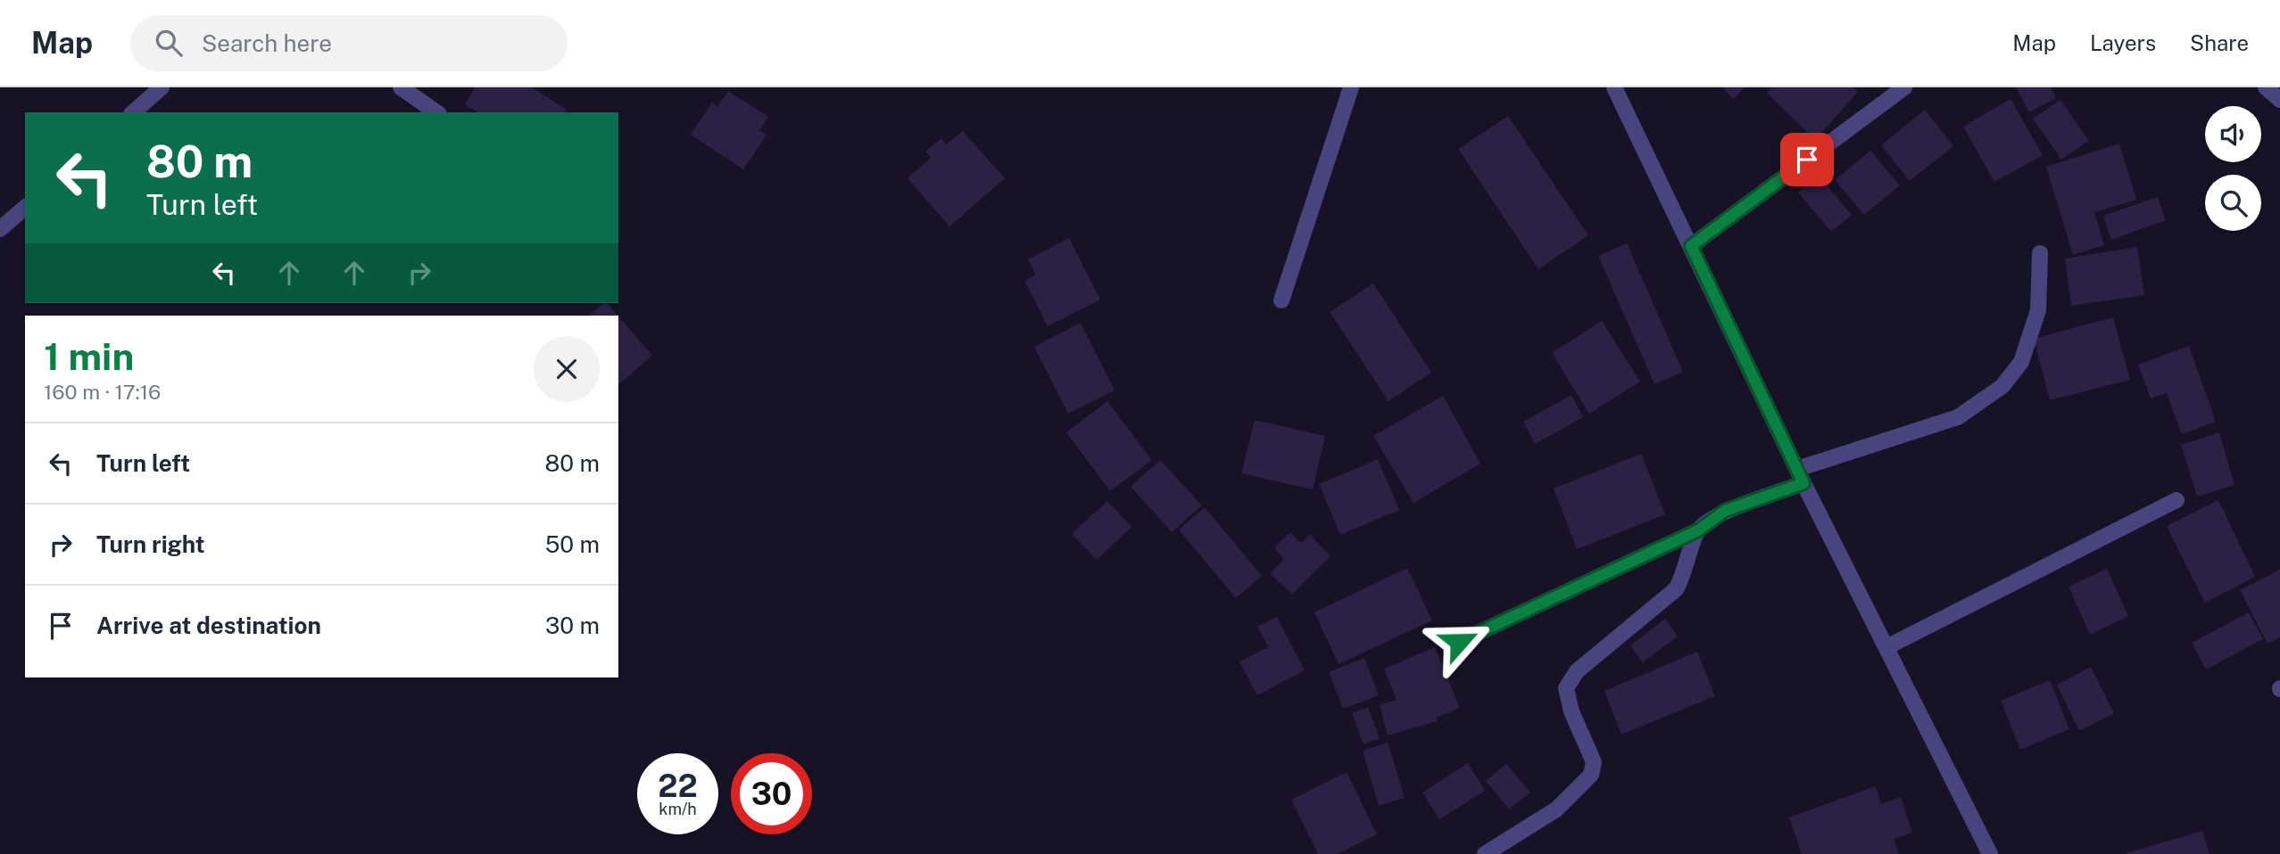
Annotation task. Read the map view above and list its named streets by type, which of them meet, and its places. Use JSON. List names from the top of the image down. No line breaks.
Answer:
{"page":{"header":"Map","search":"Search here","nav":["Map","Layers","Share"],"turn":["80 m","Turn left"],"heading":["1 min","160 m · 17:16"],"list":[{"name":"Turn left","value":"80 m"},{"name":"Turn right","value":"50 m"},{"name":"Arrive at destination","value":"30 m"}],"speed":"22 km/h","limit":"30"}}
